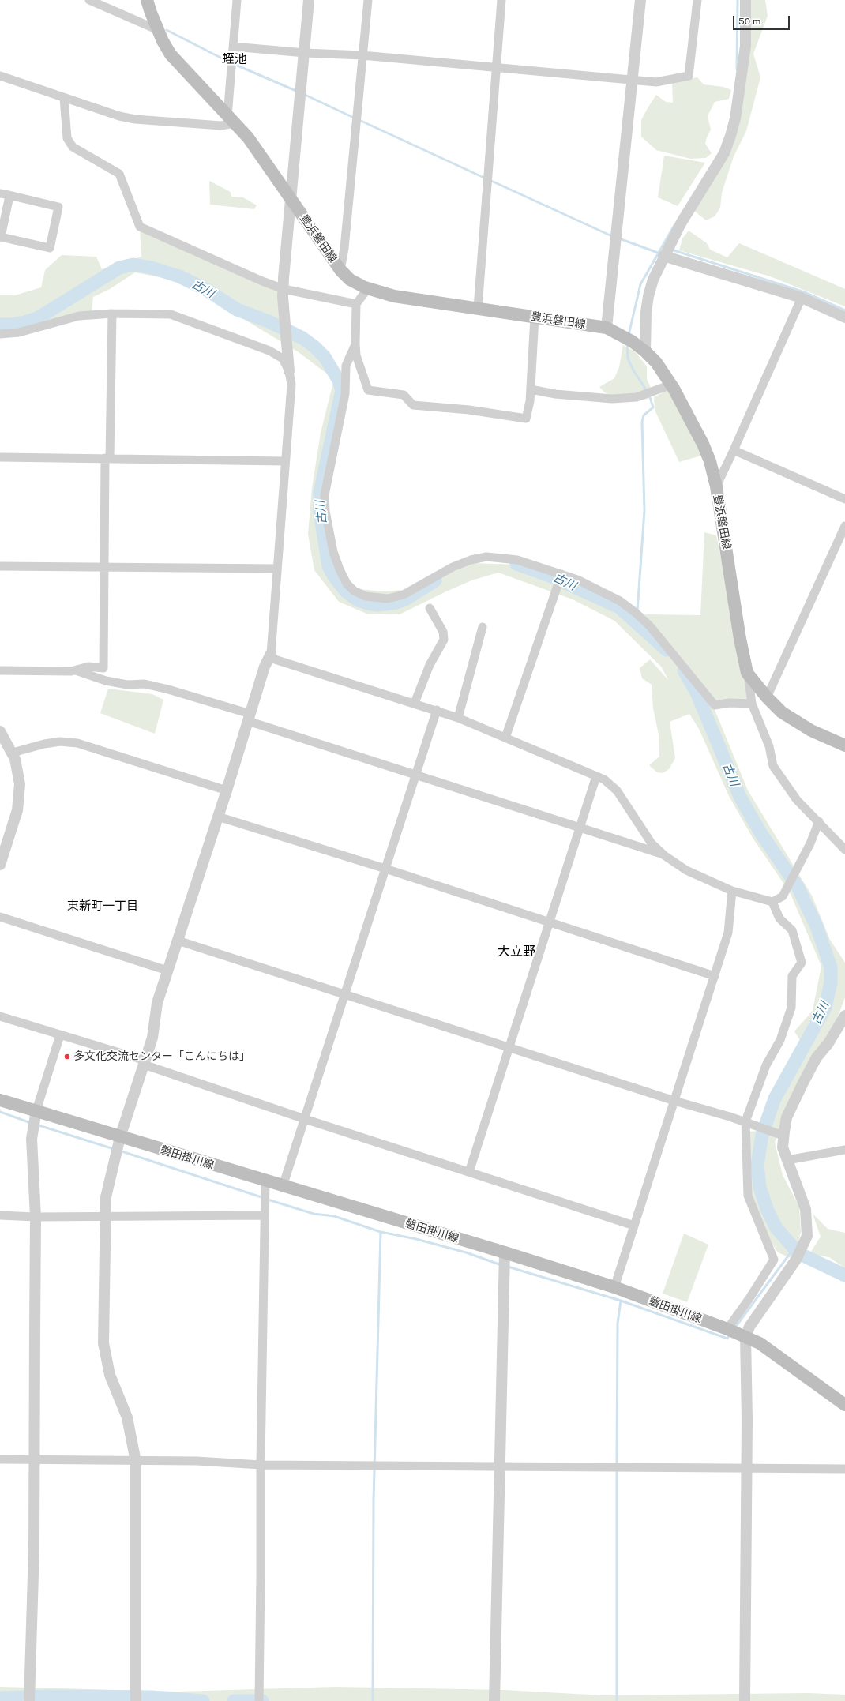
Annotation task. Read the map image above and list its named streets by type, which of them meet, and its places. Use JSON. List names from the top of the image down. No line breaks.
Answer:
{"streets":{"main road":["豊浜磐田線","磐田掛川線"]},"districts":["蛭池","東新町一丁目","大立野"],"water":["古川"],"places":["多文化交流センター「こんにちは」"],"scale_bar":"50 m"}
